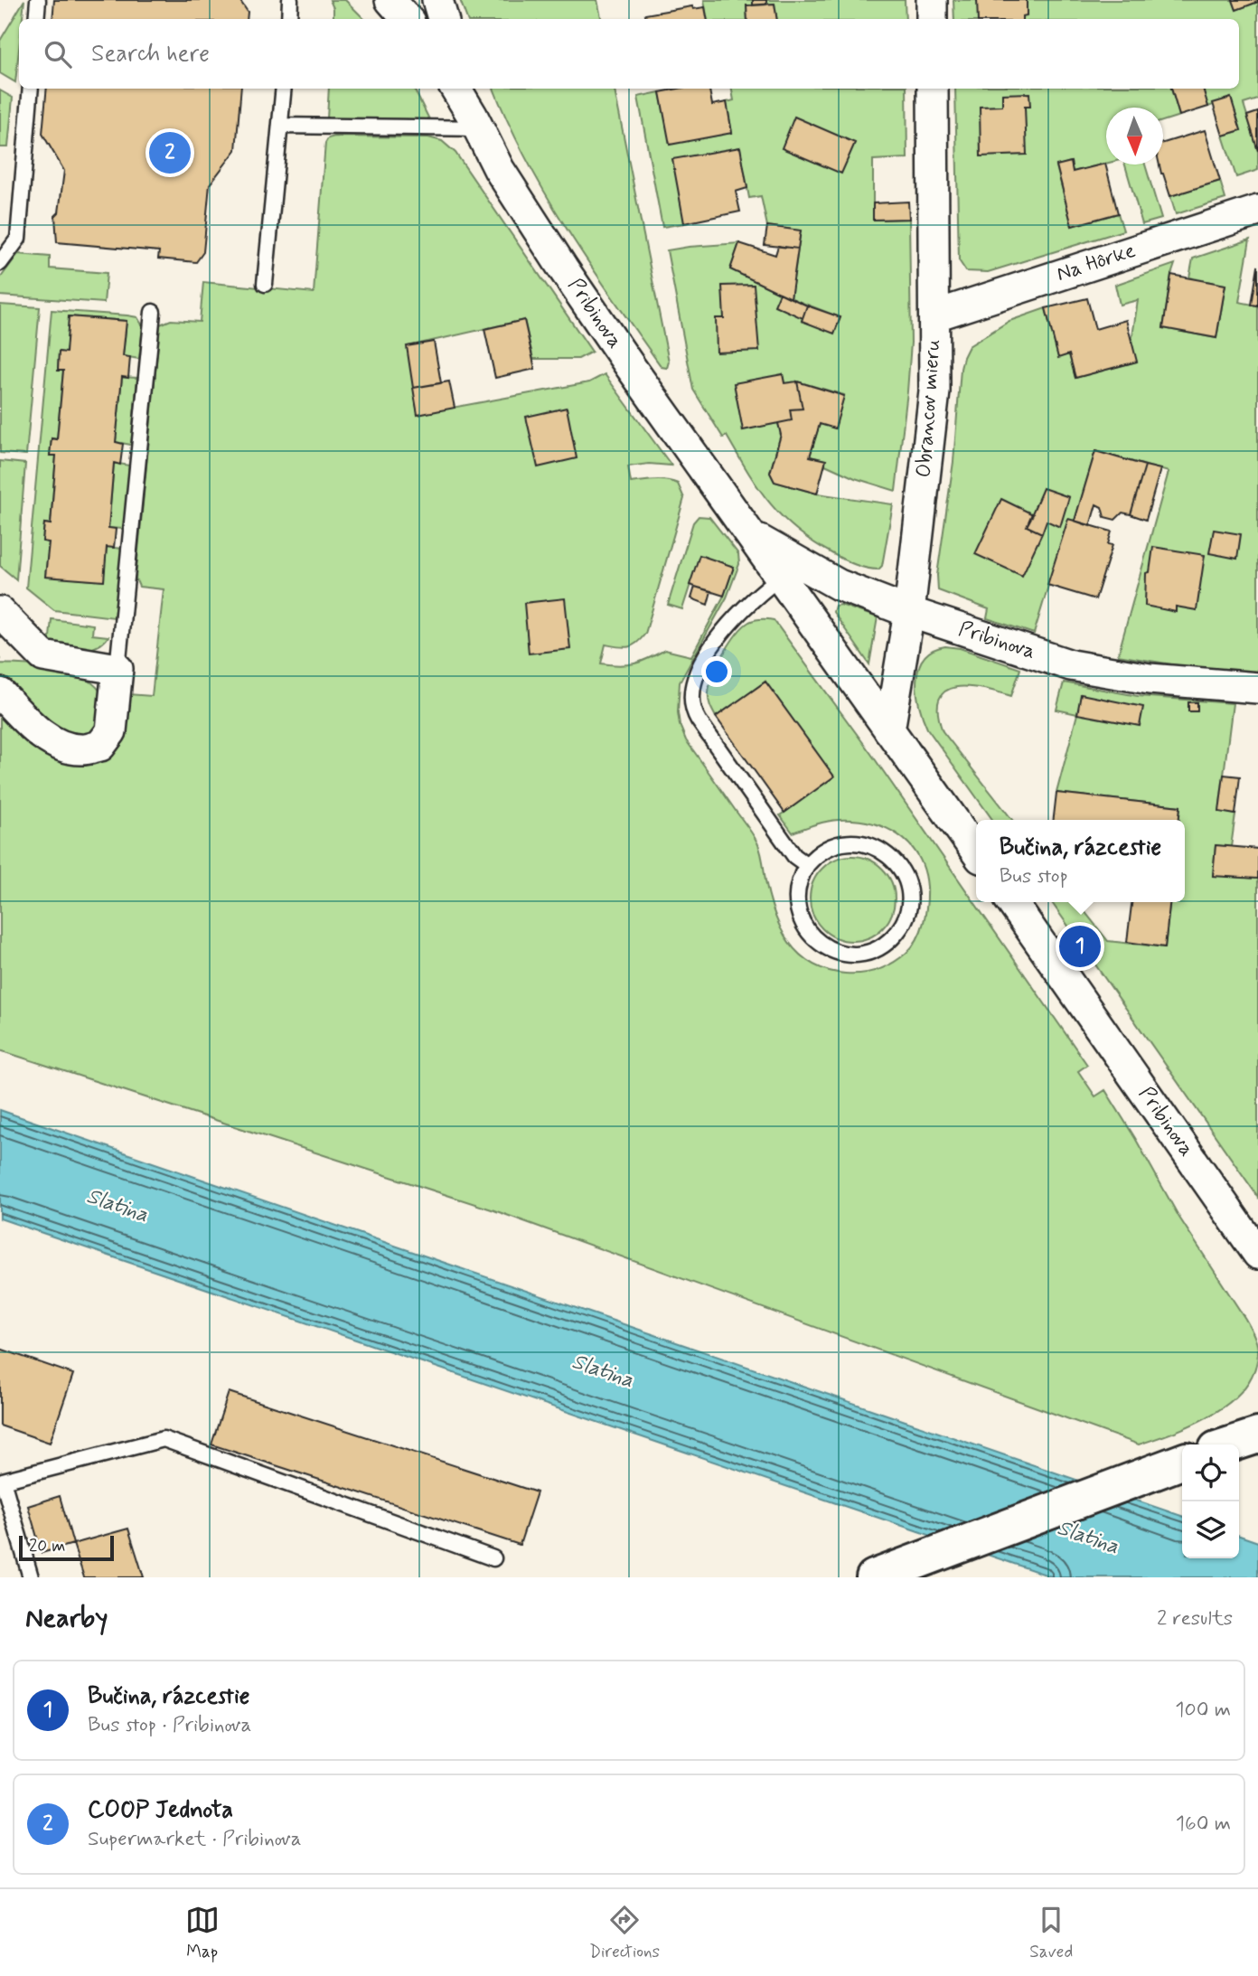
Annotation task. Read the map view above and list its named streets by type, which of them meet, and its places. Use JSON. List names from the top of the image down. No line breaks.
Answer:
{"streets":{"street":["Na Hôrke","Pribinova","Obrancov mieru"]},"crossings":[["Na Hôrke","Obrancov mieru"],["Pribinova","Obrancov mieru"]],"water":["Slatina"],"scale_bar":"20 m","north":"bottom","page":{"search":"Search here","pins":["2","1"],"popup":["Bučina, rázcestie","Bus stop"],"scale":"20 m","heading":["Nearby","2 results"],"list":[{"mark":"1","name":"Bučina, rázcestie","note":"Bus stop · Pribinova","value":"100 m"},{"mark":"2","name":"COOP Jednota","note":"Supermarket · Pribinova","value":"160 m"}],"nav":["Map","Directions","Saved"]}}
